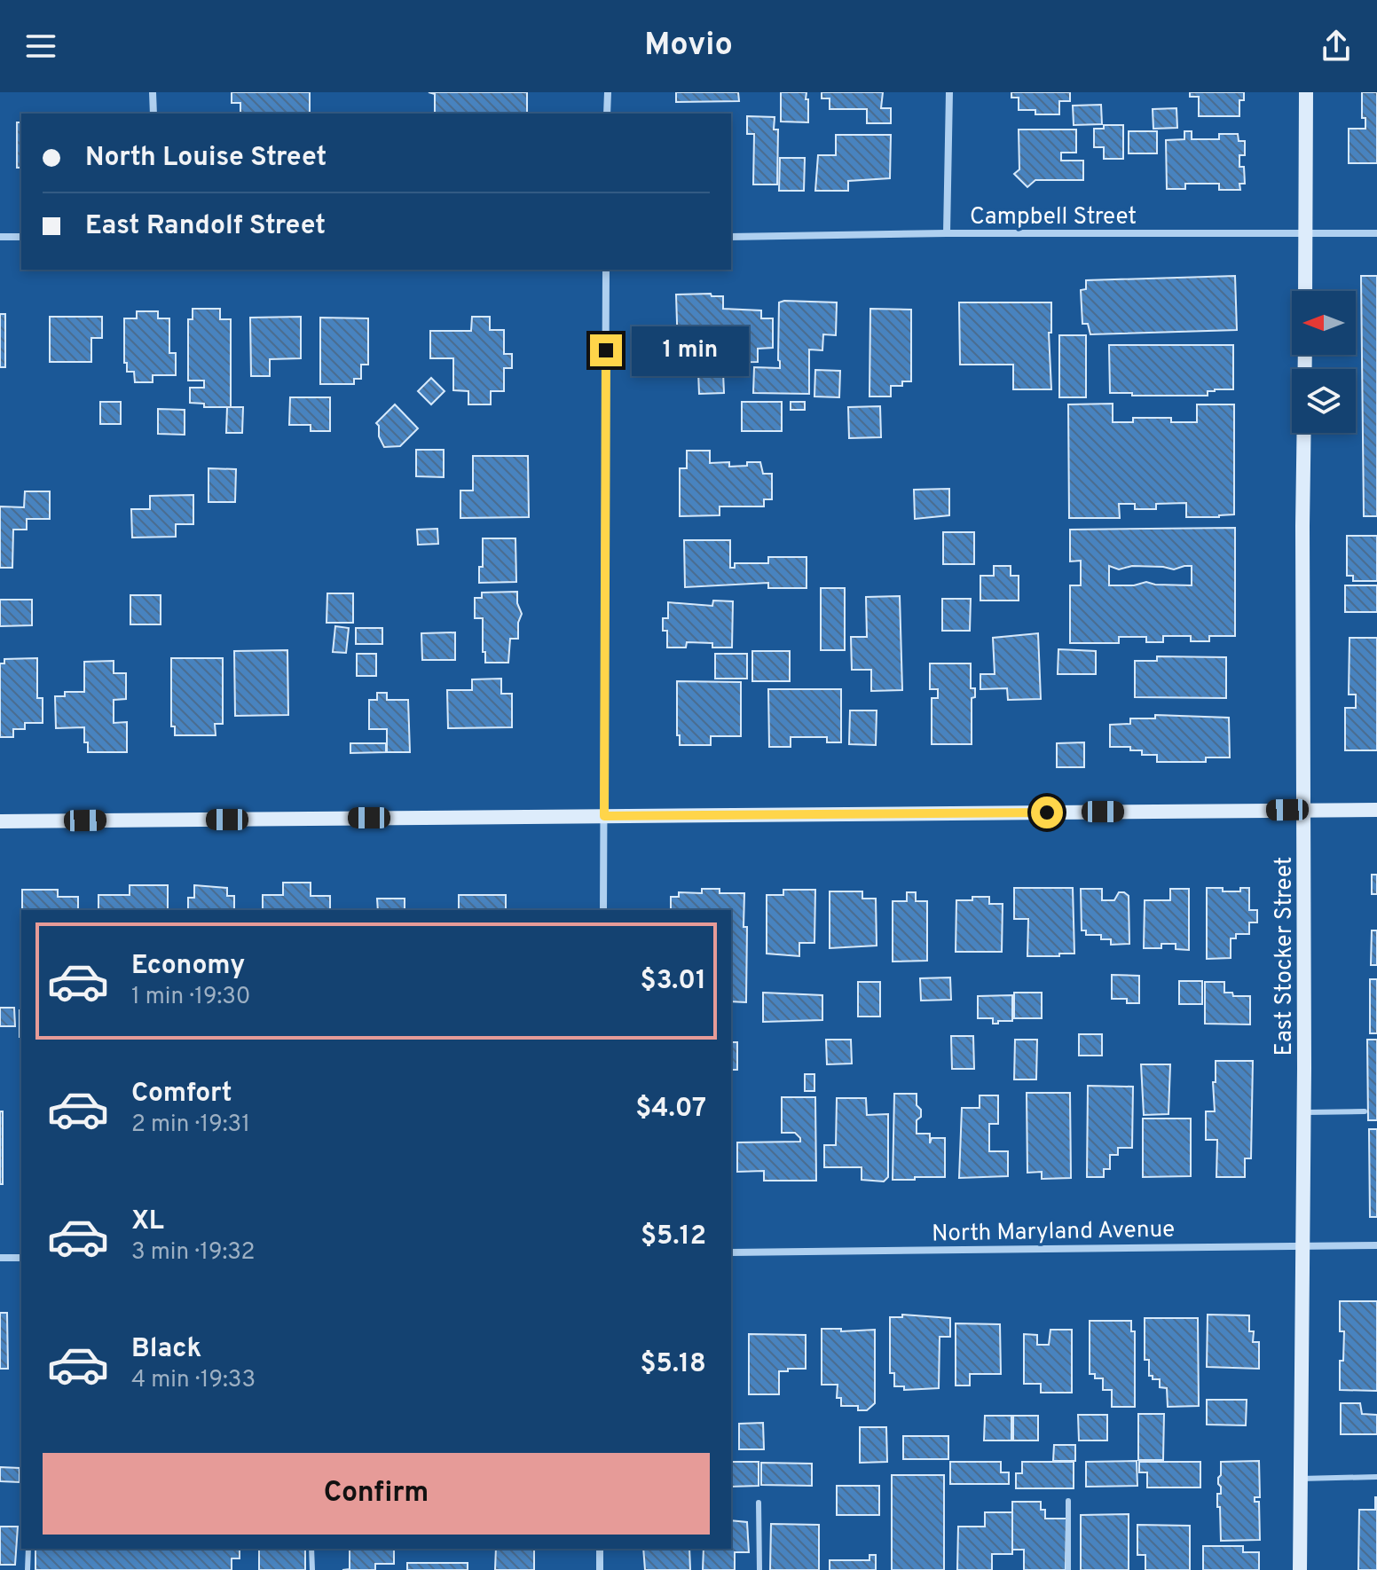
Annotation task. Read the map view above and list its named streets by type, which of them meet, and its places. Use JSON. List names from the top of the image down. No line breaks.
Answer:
{"streets":{"street":["Campbell Street","East Stocker Street","North Maryland Avenue"]},"crossings":[["East Stocker Street","North Maryland Avenue"]],"north":"left","page":{"header":"Movio","banner":["North Louise Street","East Randolf Street"],"bubble":"1 min","list":[{"name":"Economy","note":"1 min · 19:30","value":"$3.01"},{"name":"Comfort","note":"2 min · 19:31","value":"$4.07"},{"name":"XL","note":"3 min · 19:32","value":"$5.12"},{"name":"Black","note":"4 min · 19:33","value":"$5.18"}],"buttons":"Confirm"}}
